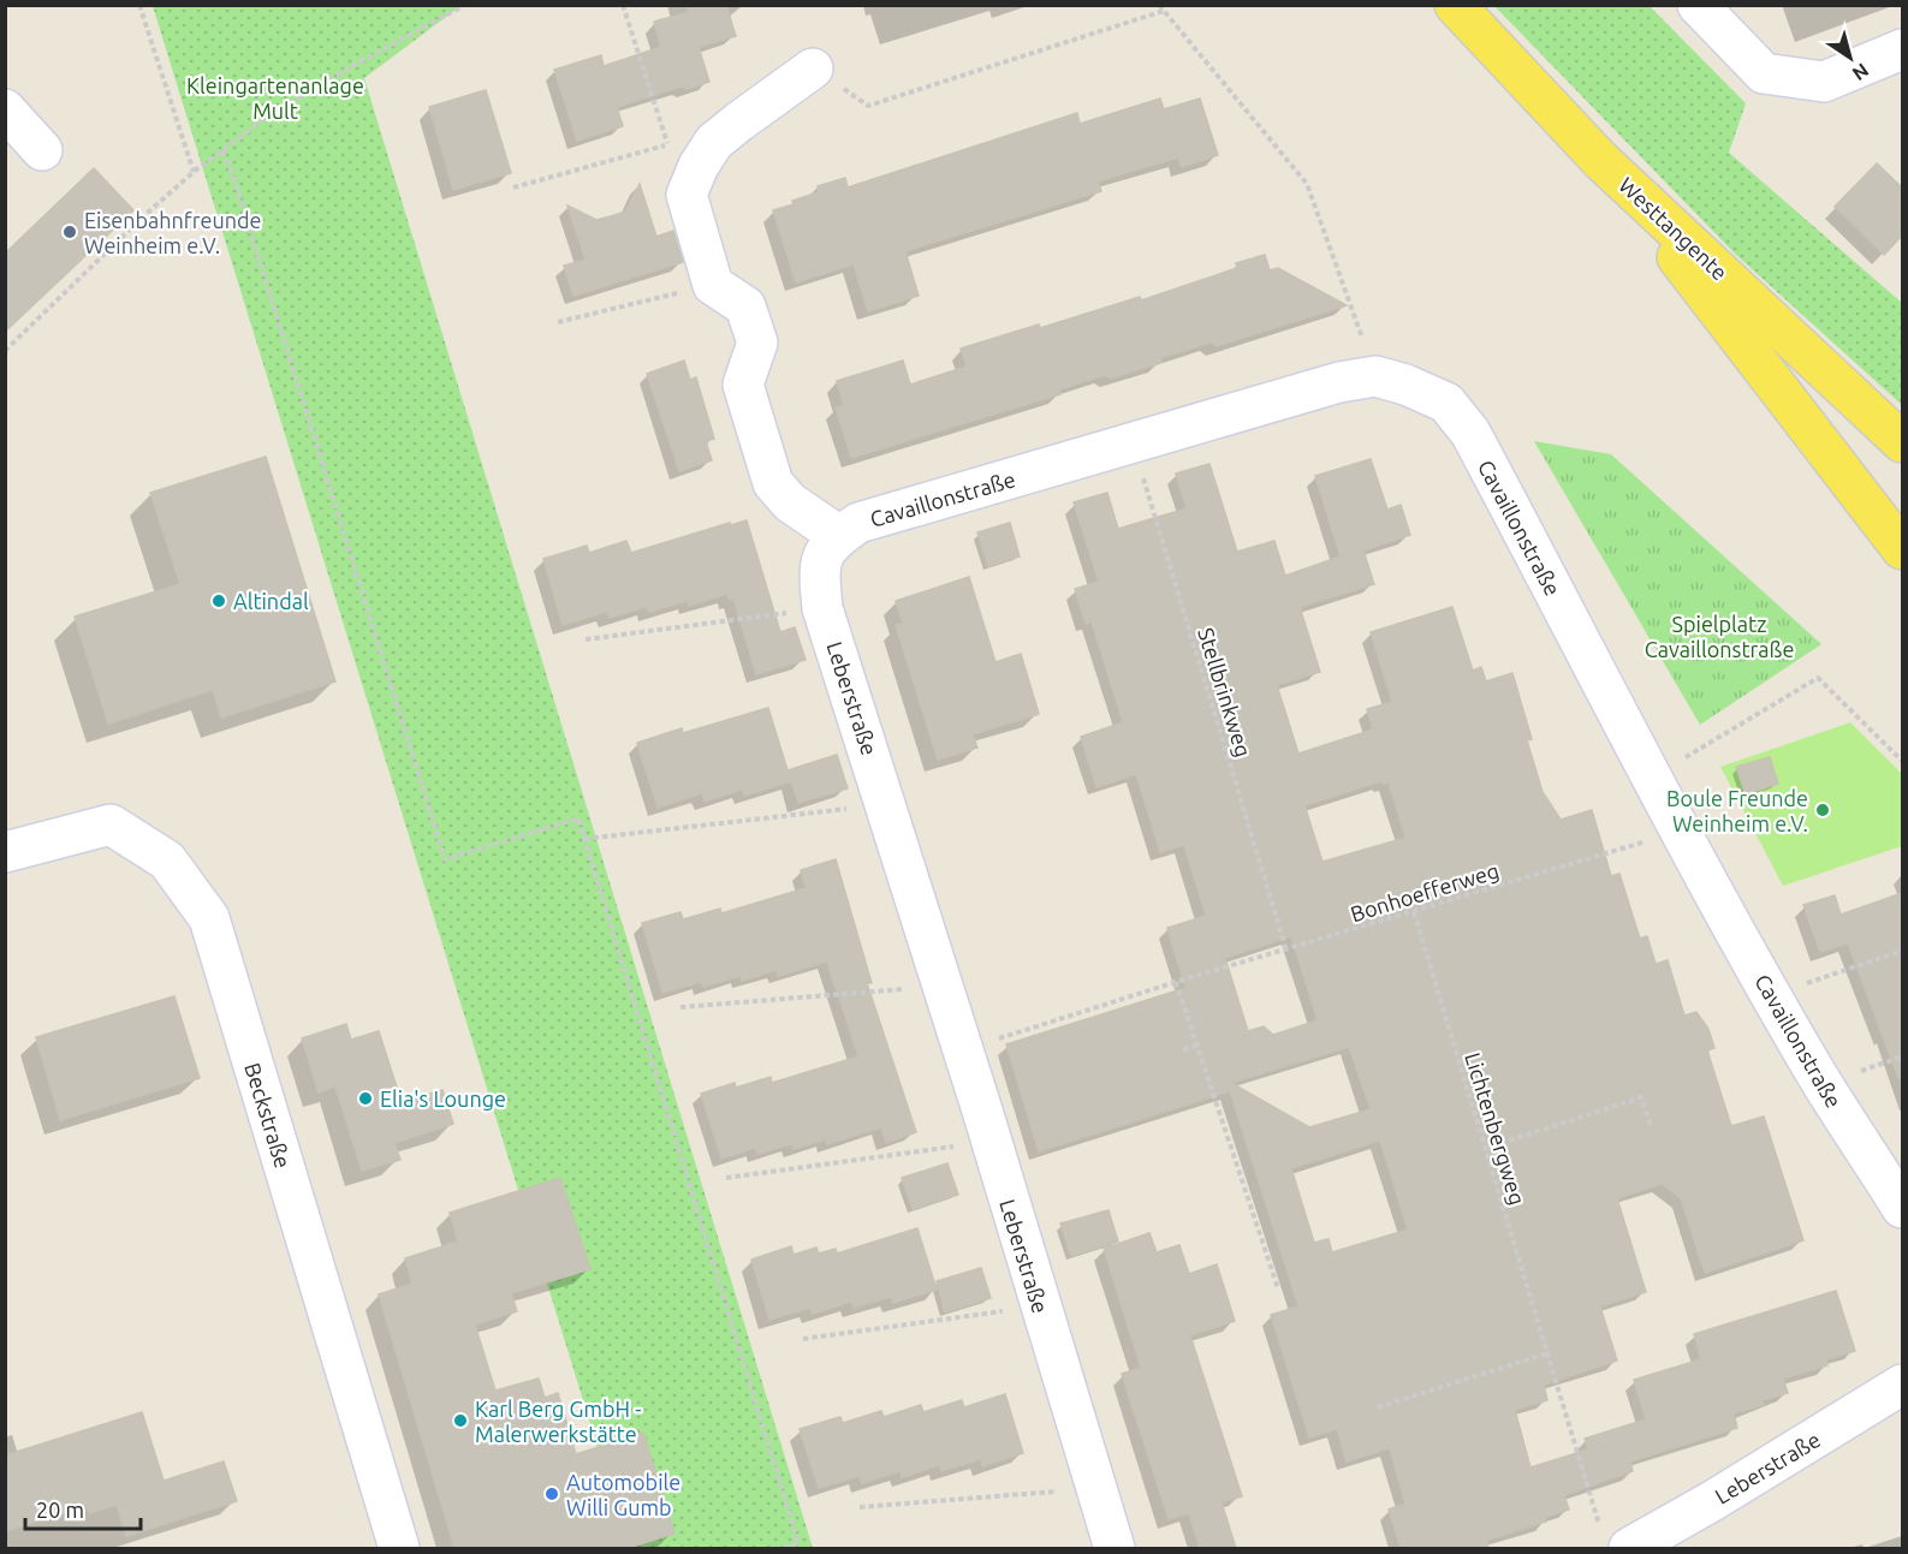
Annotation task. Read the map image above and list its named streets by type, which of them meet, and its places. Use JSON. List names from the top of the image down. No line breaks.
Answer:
{"streets":{"main road":["Westtangente"],"street":["Cavaillonstraße","Leberstraße","Beckstraße"],"path":["Stellbrinkweg","Bonhoefferweg","Lichtenbergweg"]},"crossings":[["Cavaillonstraße","Stellbrinkweg"],["Cavaillonstraße","Leberstraße"],["Cavaillonstraße","Bonhoefferweg"],["Stellbrinkweg","Bonhoefferweg"],["Leberstraße","Bonhoefferweg"],["Leberstraße","Lichtenbergweg"],["Bonhoefferweg","Lichtenbergweg"]],"parks":["Kleingartenanlage Mult","Spielplatz Cavaillonstraße"],"places":["Eisenbahnfreunde Weinheim e.V.","Altindal","Boule Freunde Weinheim e.V.","Elia's Lounge","Karl Berg GmbH - Malerwerkstätte","Automobile Willi Gumb"],"scale_bar":"20 m","north":"bottom right"}
